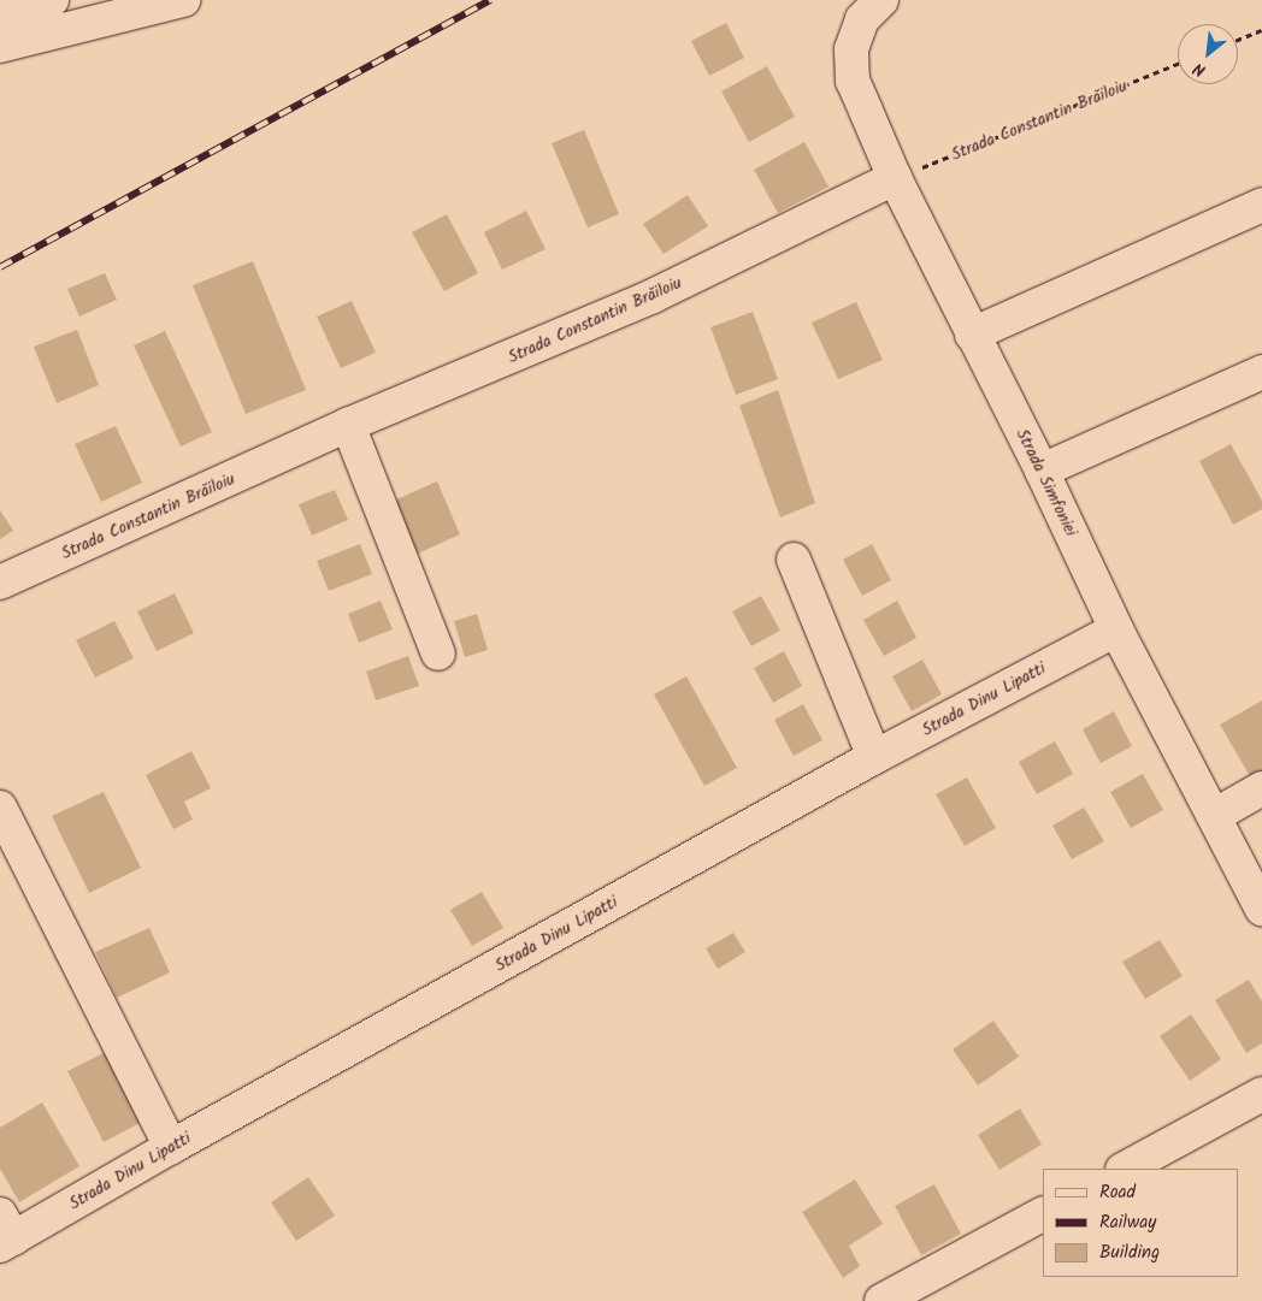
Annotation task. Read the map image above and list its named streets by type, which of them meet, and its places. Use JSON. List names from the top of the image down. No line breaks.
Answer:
{"streets":{"street":["Strada Constantin Brăiloiu","Strada Simfoniei","Strada Dinu Lipatti"]},"crossings":[["Strada Constantin Brăiloiu","Strada Simfoniei"],["Strada Simfoniei","Strada Dinu Lipatti"]],"legend":["Road","Railway","Building"],"north":"bottom left"}
